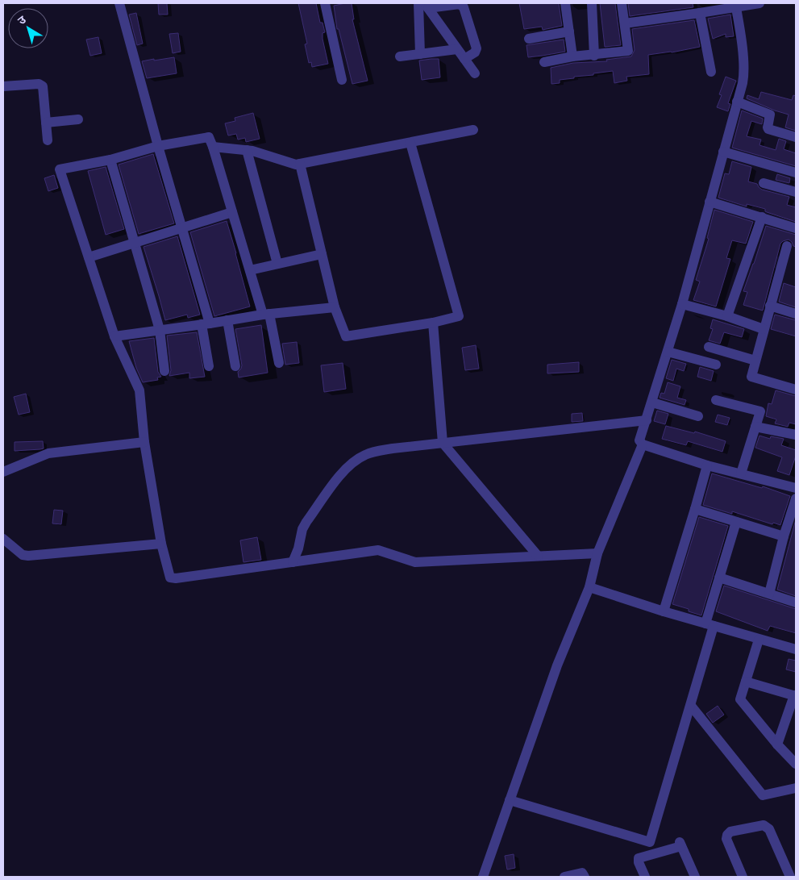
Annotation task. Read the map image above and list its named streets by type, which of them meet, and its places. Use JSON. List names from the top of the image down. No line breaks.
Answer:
{"north":"top left"}
